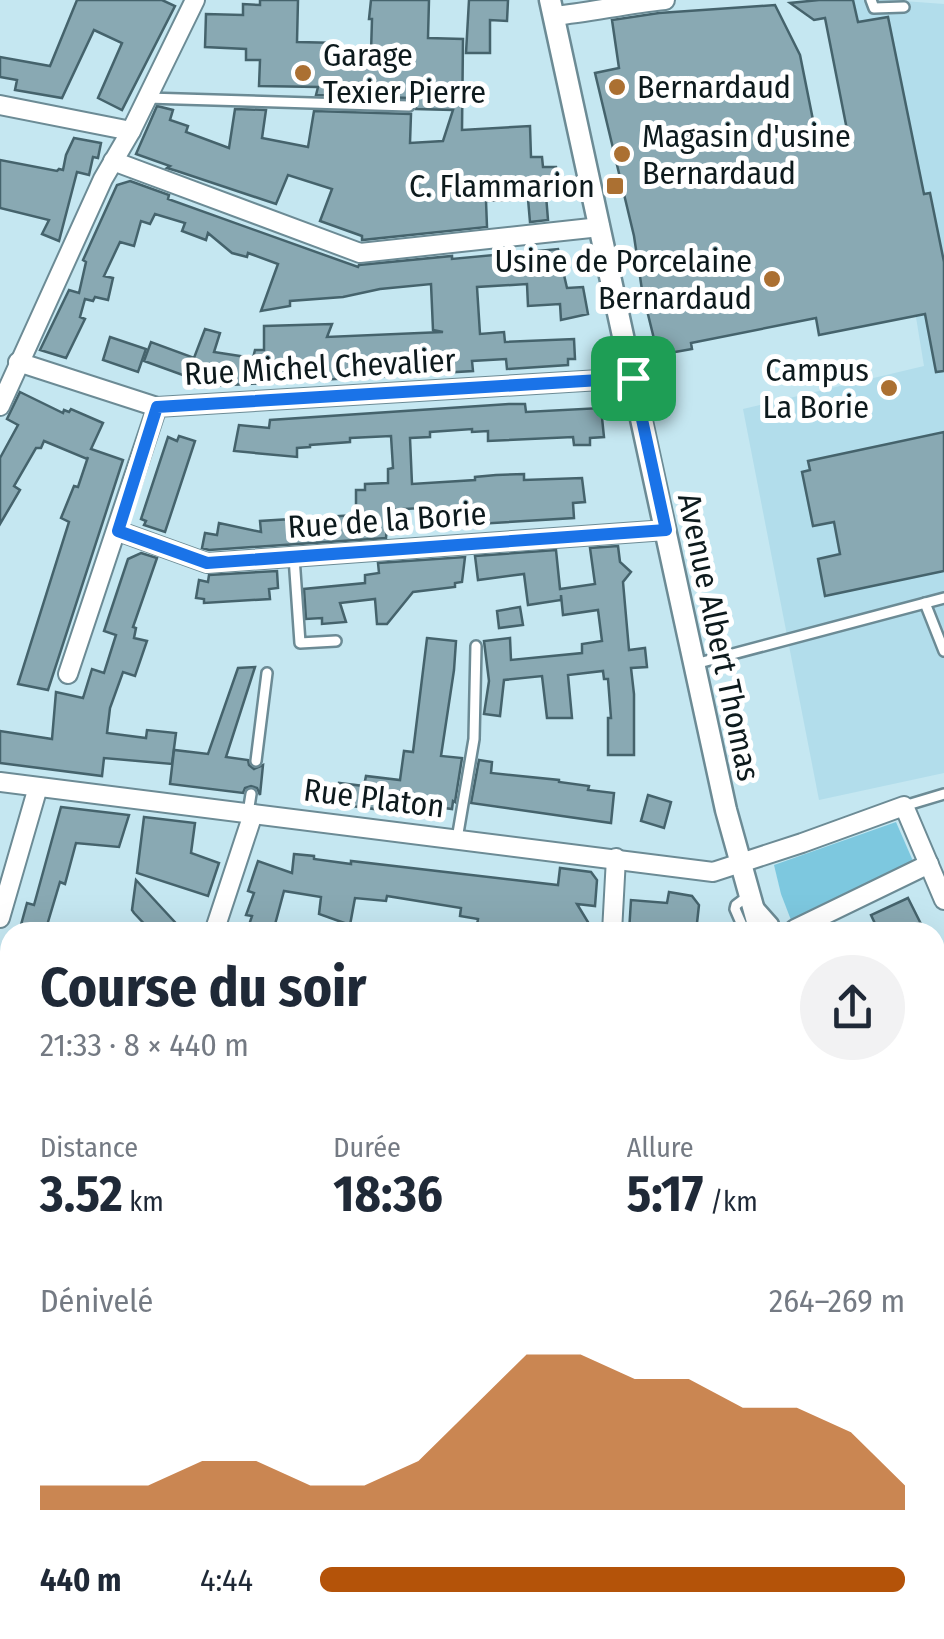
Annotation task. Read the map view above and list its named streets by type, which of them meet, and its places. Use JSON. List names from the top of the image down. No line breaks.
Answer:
{"streets":{"street":["Rue Michel Chevalier","Rue de la Borie","Avenue Albert Thomas","Rue Platon"]},"crossings":[["Rue Michel Chevalier","Avenue Albert Thomas"],["Rue de la Borie","Avenue Albert Thomas"],["Avenue Albert Thomas","Rue Platon"]],"places":{"other":["Garage Texier Pierre","Bernardaud","Magasin d'usine Bernardaud","Usine de Porcelaine Bernardaud","Campus La Borie"],"transit":["C. Flammarion"]},"page":{"heading":["Course du soir","21:33 · 8 × 440 m"],"stats":[["Distance","3.52 km"],["Durée","18:36"],["Allure","5:17 /km"]],"chart":["Dénivelé","264–269 m"],"list":[{"name":"440 m","note":"4:44"}]}}
